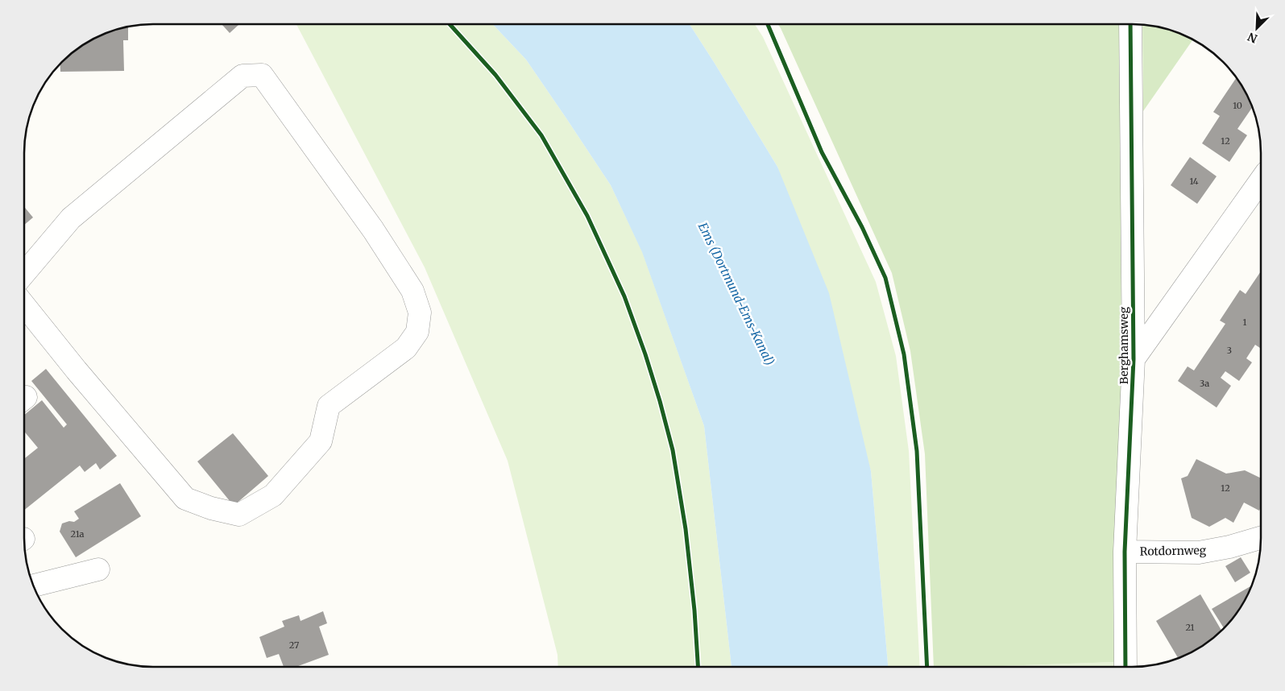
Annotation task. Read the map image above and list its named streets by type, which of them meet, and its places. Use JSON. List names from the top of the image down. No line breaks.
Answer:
{"streets":{"street":["Berghamsweg","Rotdornweg"]},"crossings":[["Berghamsweg","Rotdornweg"]],"water":["Ems (Dortmund-Ems-Kanal)"],"house_numbers":["10","12","14","1","3","3a","12","21a","21","27"],"north":"bottom left"}
